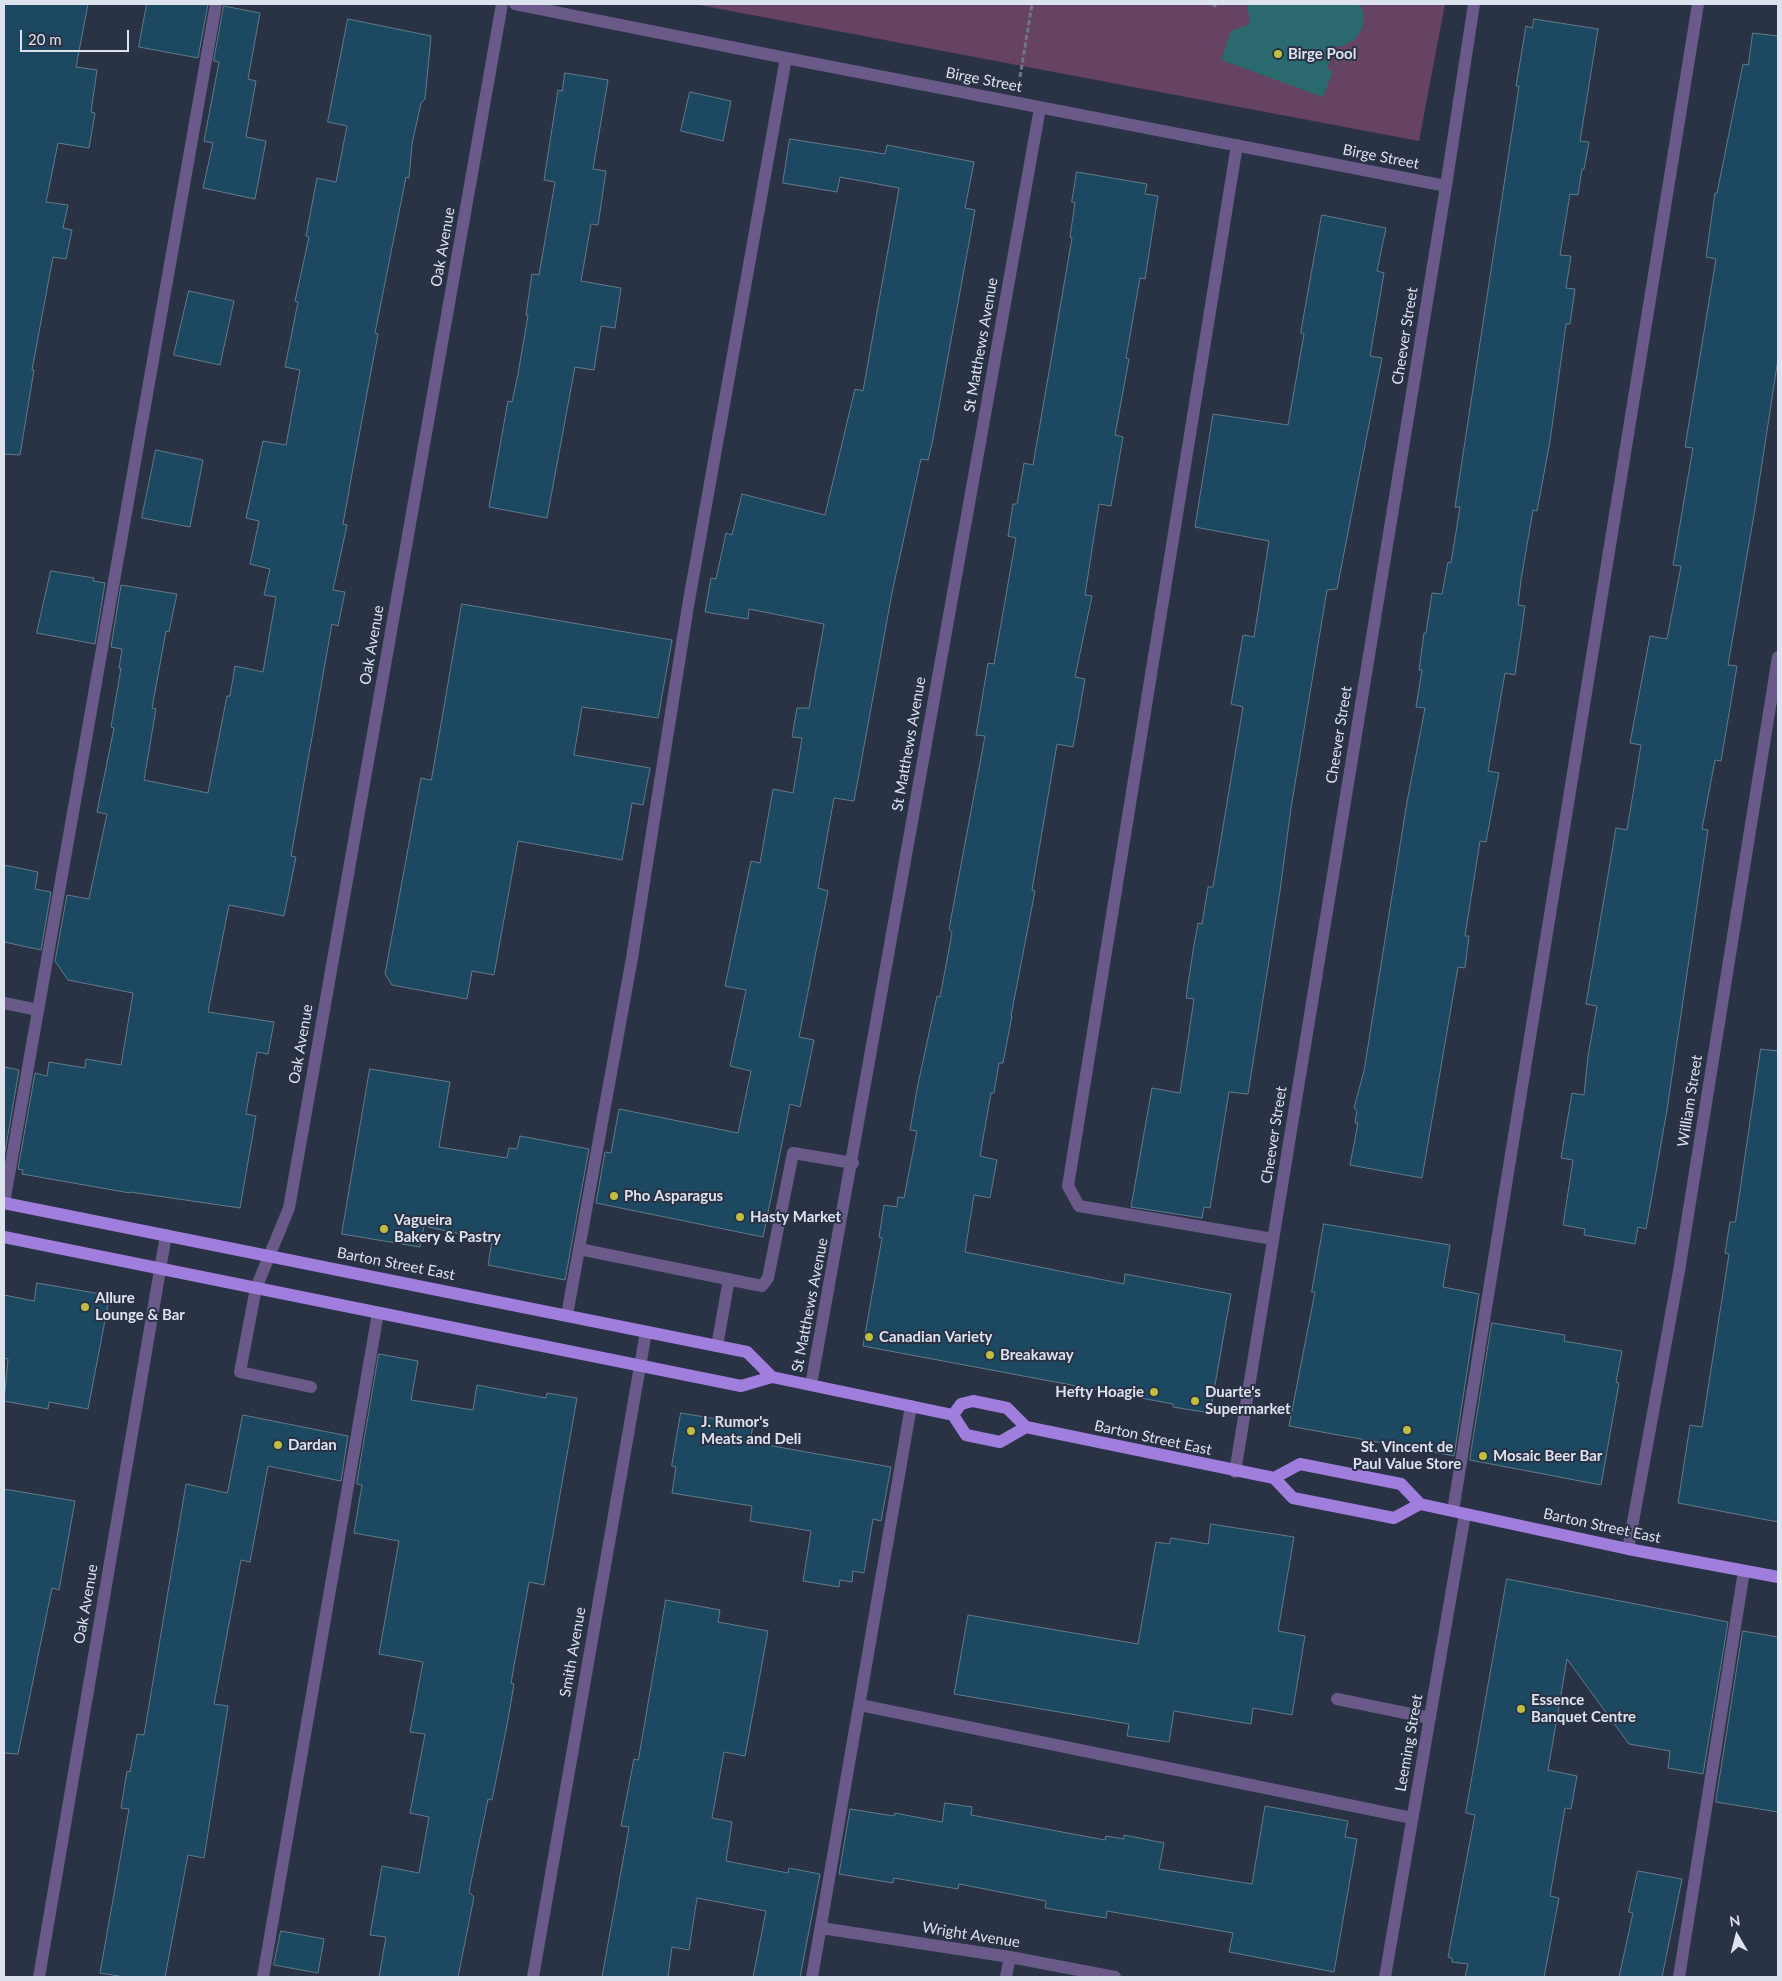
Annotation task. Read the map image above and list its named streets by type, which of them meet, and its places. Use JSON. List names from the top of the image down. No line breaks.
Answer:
{"streets":{"main road":["Barton Street East"],"street":["Birge Street","Oak Avenue","Cheever Street","St Matthews Avenue","William Street","Smith Avenue","Leeming Street","Wright Avenue"]},"crossings":[["Birge Street","Cheever Street"],["Birge Street","St Matthews Avenue"],["Oak Avenue","Barton Street East"],["Cheever Street","Barton Street East"],["William Street","Barton Street East"],["Barton Street East","Smith Avenue"],["Barton Street East","Leeming Street"]],"places":["Birge Pool","Pho Asparagus","Hasty Market","Vagueira Bakery & Pastry","Allure Lounge & Bar","Canadian Variety","Breakaway","Hefty Hoagie","Duarte's Supermarket","St. Vincent de Paul Value Store","J. Rumor's Meats and Deli","Dardan","Mosaic Beer Bar","Essence Banquet Centre"],"scale_bar":"20 m","north":"top"}
